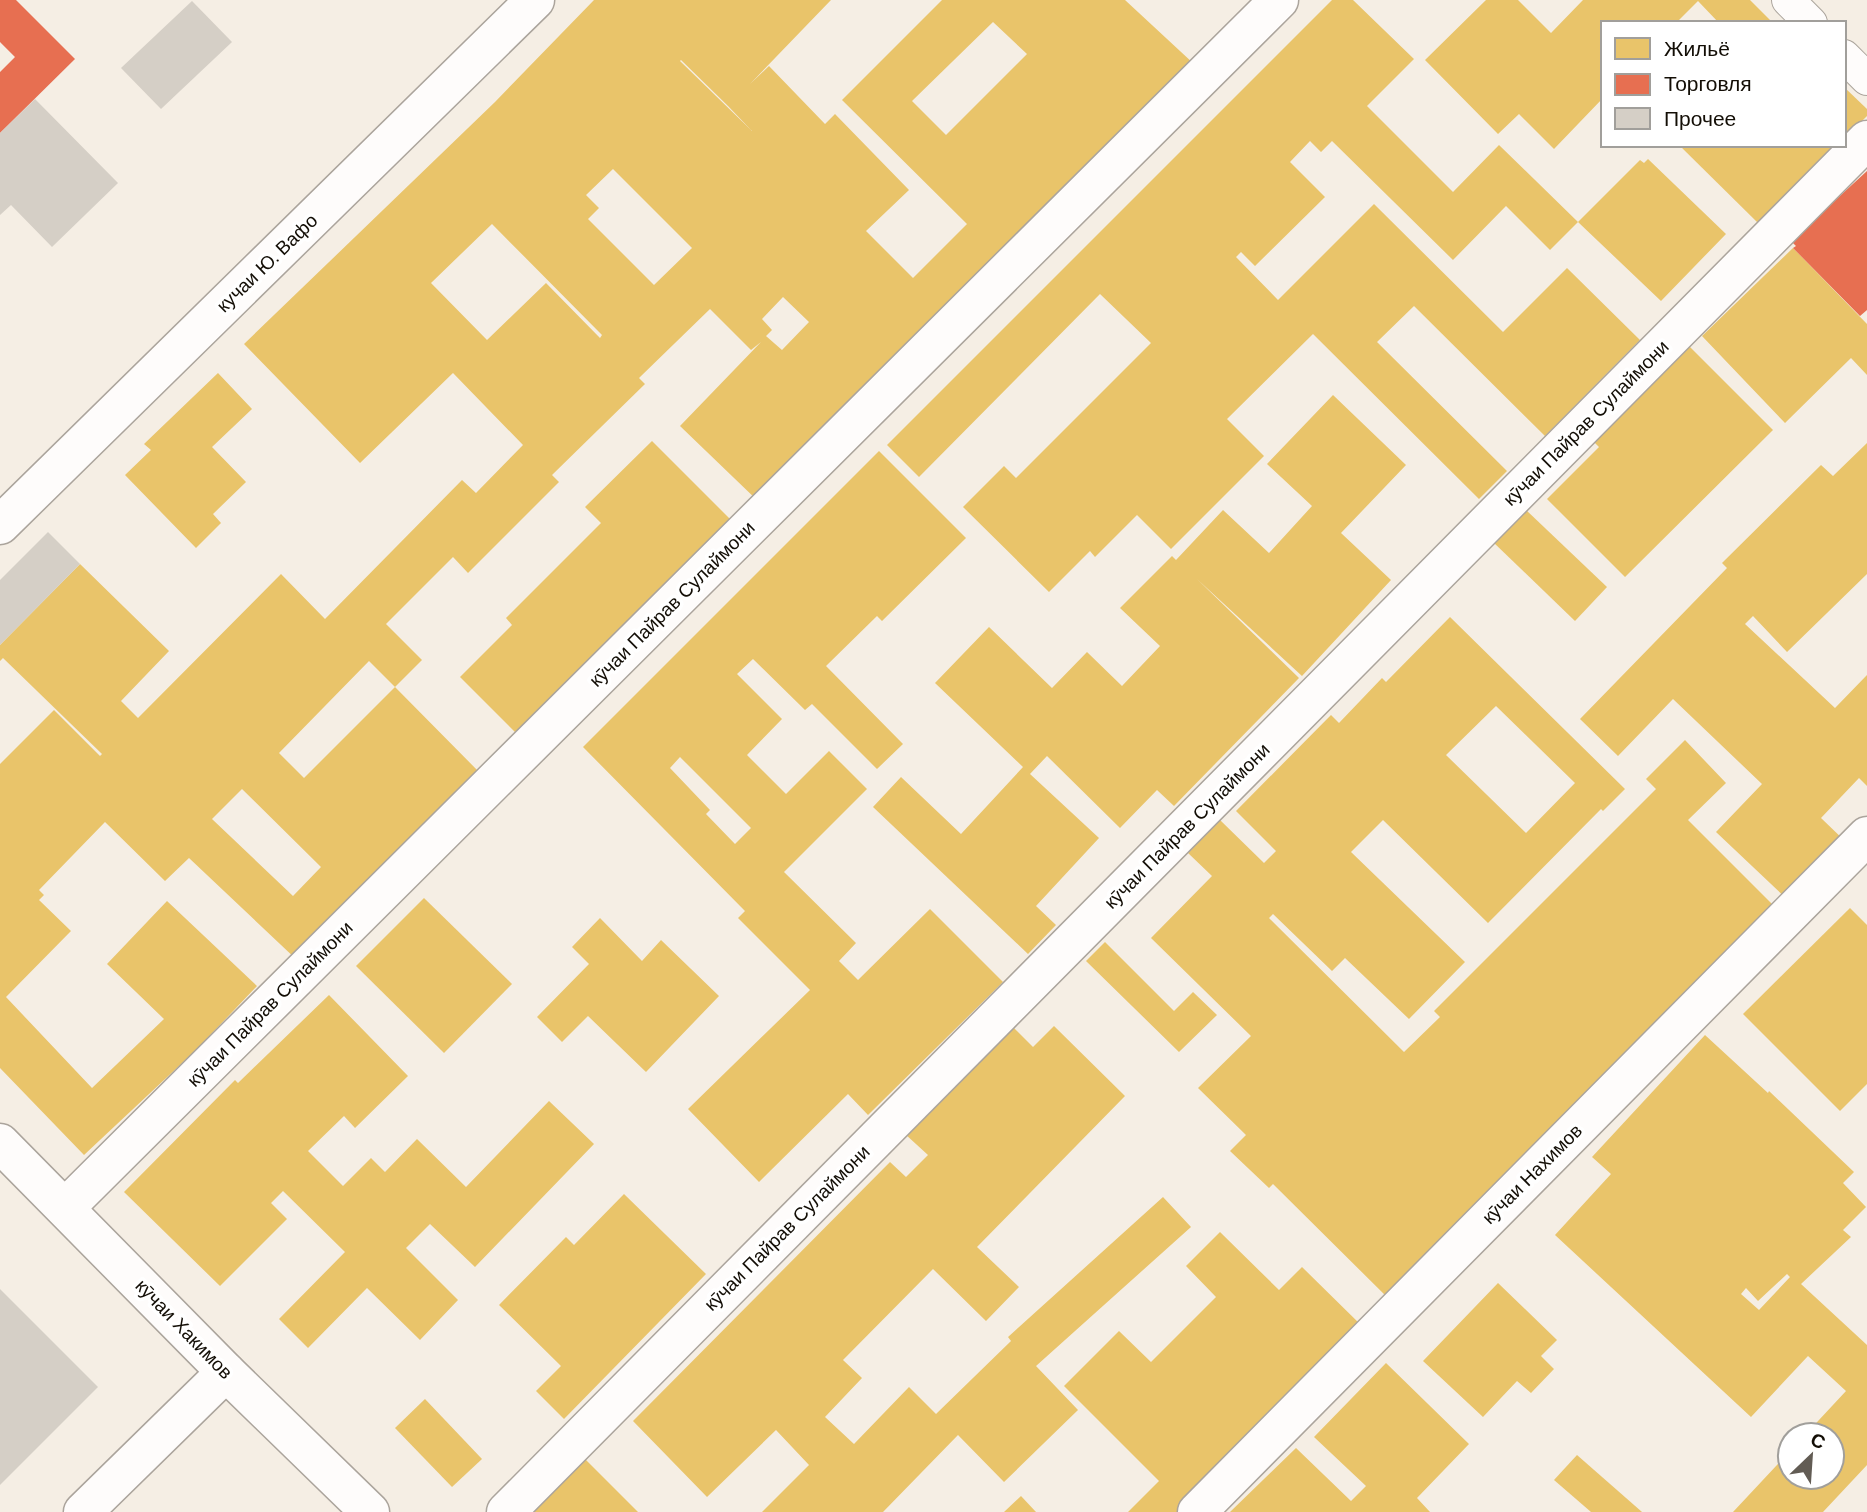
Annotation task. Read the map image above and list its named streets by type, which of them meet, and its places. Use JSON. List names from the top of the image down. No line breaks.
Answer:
{"streets":{"street":["кучаи Ю. Вафо","кӯчаи Пайрав Сулаймони","кӯчаи Нахимов","кӯчаи Хакимов"]},"crossings":[["кӯчаи Пайрав Сулаймони","кӯчаи Хакимов"]],"legend":["Жильё","Торговля","Прочее"],"north":"top right"}
